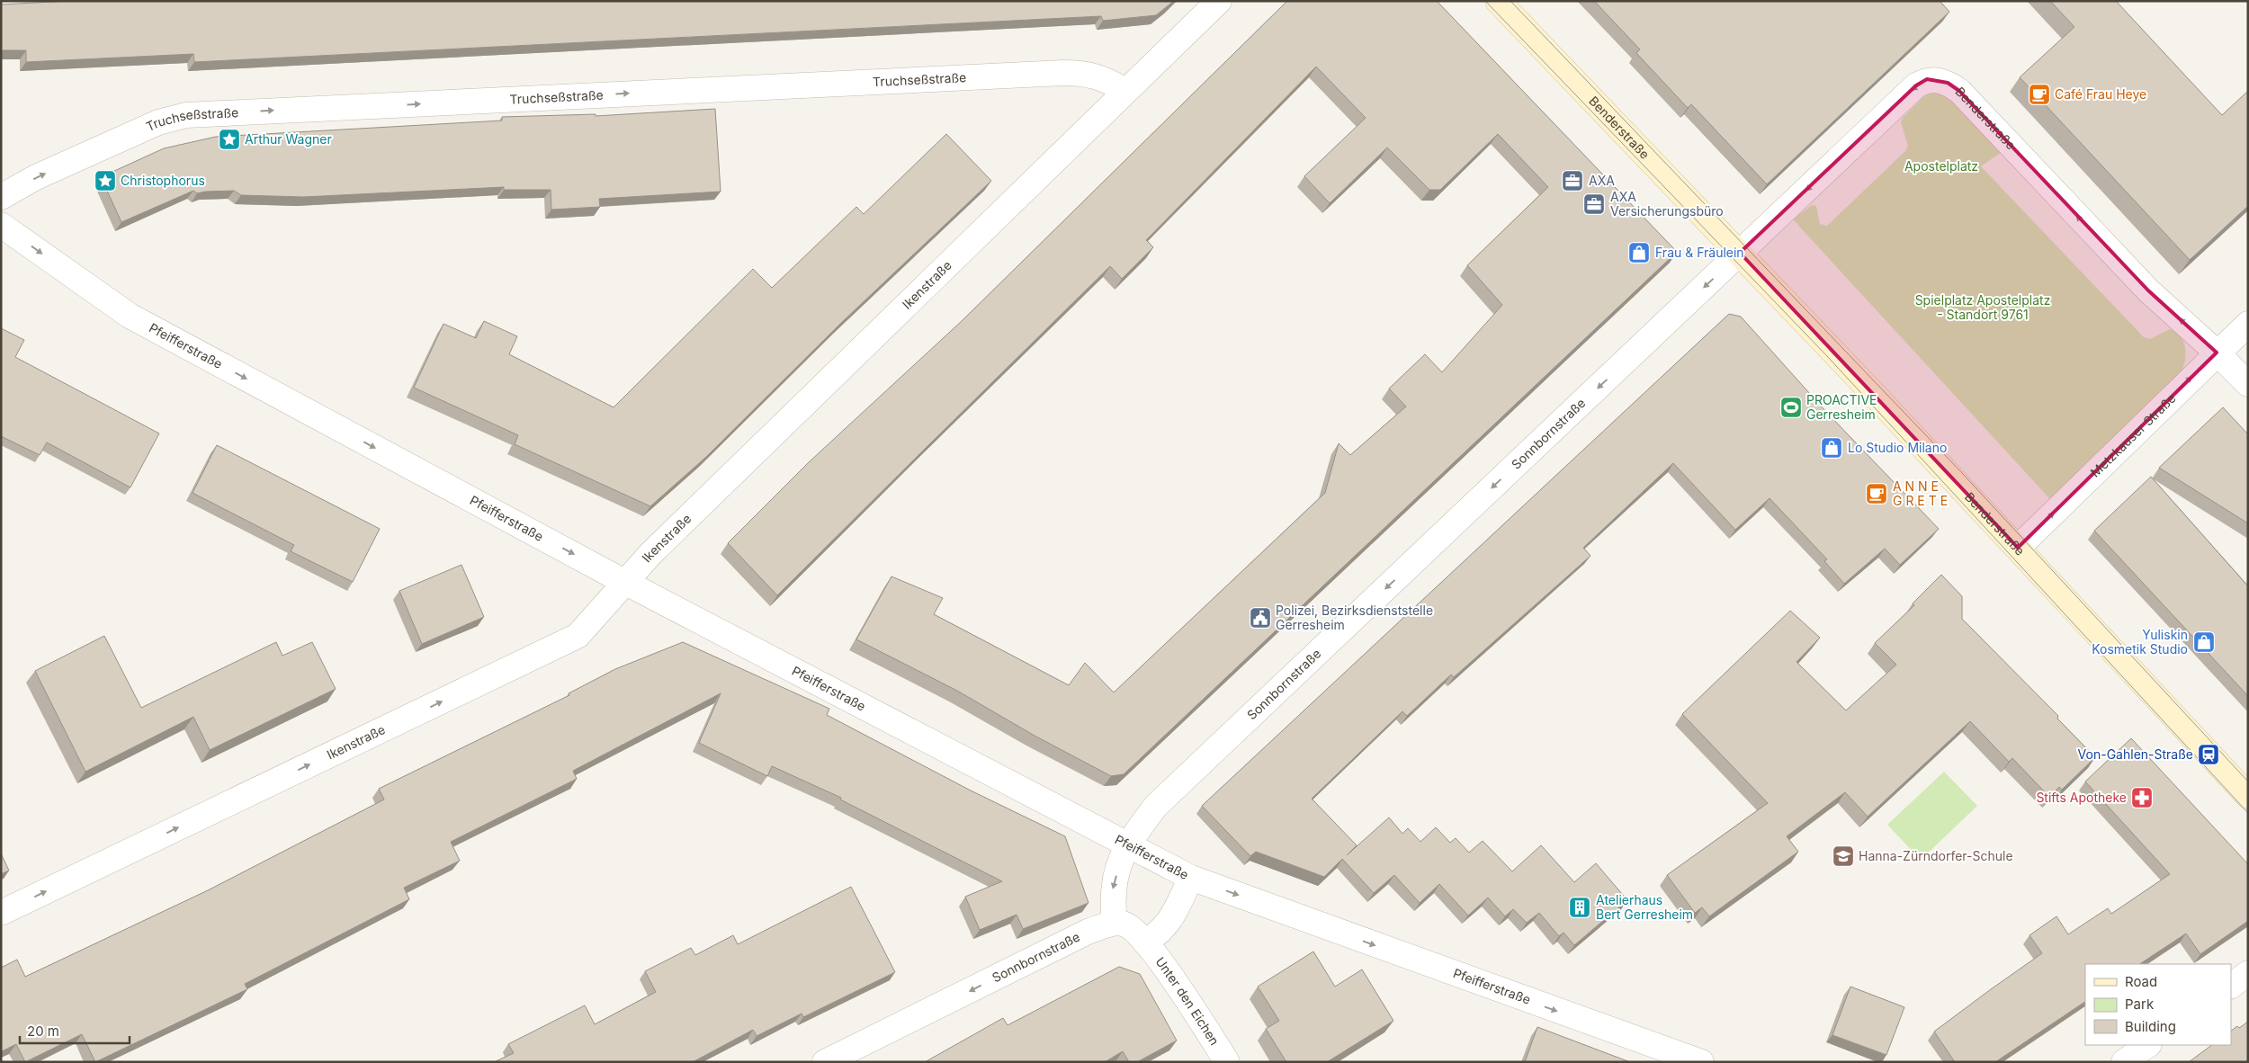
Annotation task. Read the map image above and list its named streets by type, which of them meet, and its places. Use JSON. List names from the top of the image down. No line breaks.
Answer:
{"streets":{"street":["Truchseßstraße","Benderstraße","Ikenstraße","Pfeifferstraße","Sonnbornstraße","Metzkauser Straße","Unter den Eichen"]},"crossings":[["Truchseßstraße","Ikenstraße"],["Benderstraße","Sonnbornstraße"],["Benderstraße","Metzkauser Straße"],["Ikenstraße","Pfeifferstraße"],["Pfeifferstraße","Sonnbornstraße"],["Sonnbornstraße","Unter den Eichen"]],"one_way":["Truchseßstraße","Ikenstraße","Pfeifferstraße","Sonnbornstraße","Metzkauser Straße"],"parks":["Apostelplatz","Spielplatz Apostelplatz - Standort 9761"],"places":{"cafe":["Café Frau Heye","A N N E G R E T E"],"place":["Arthur Wagner","Christophorus"],"office":["AXA","AXA Versicherungsbüro"],"shop":["Frau & Fräulein","Lo Studio Milano","Yuliskin Kosmetik Studio"],"sports":["PROACTIVE Gerresheim"],"public building":["Polizei, Bezirksdienststelle Gerresheim"],"station":["Von-Gahlen-Straße"],"pharmacy":["Stifts Apotheke"],"school or university":["Hanna-Zürndorfer-Schule"],"building":["Atelierhaus Bert Gerresheim"]},"legend":["Road","Park","Building"],"scale_bar":"20 m"}
